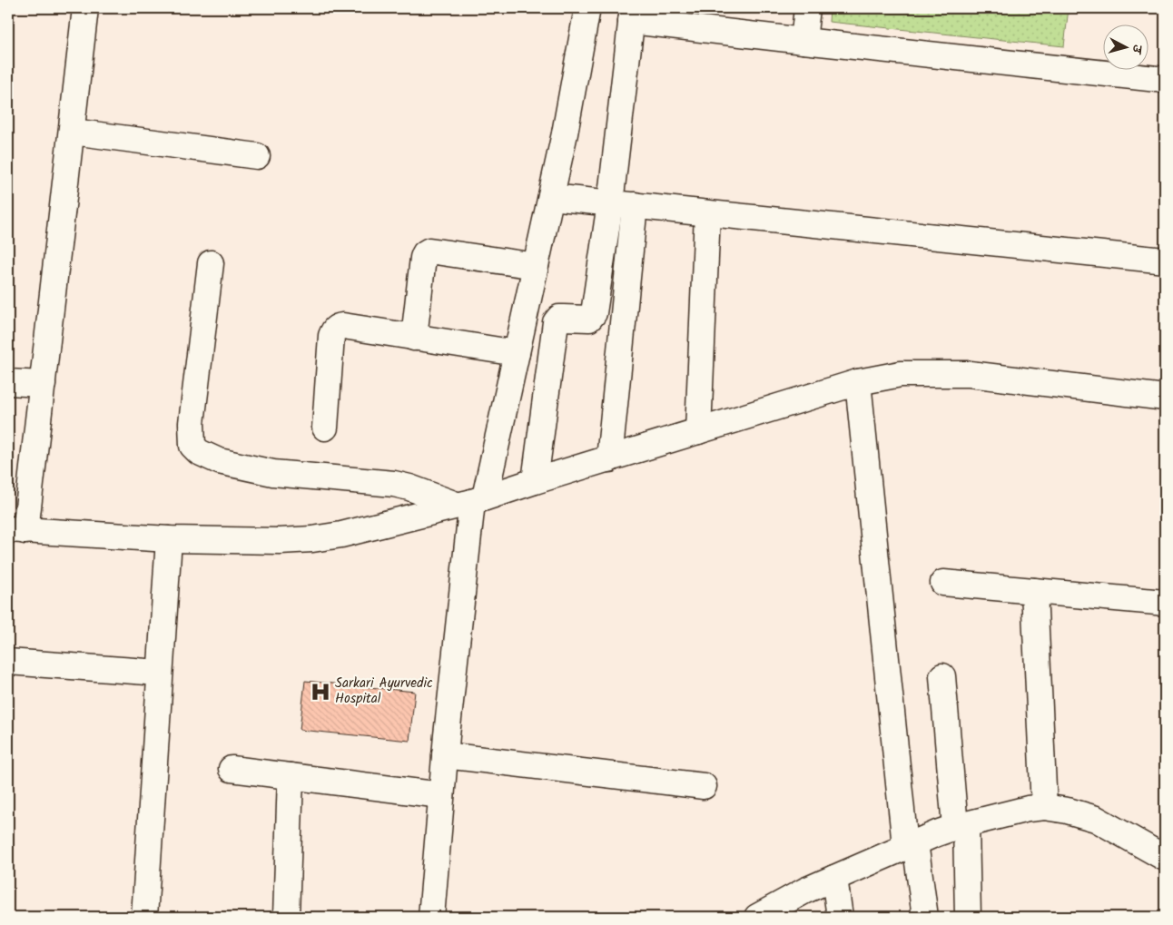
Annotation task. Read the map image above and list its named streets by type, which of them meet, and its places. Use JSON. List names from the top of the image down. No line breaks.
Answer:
{"places":{"hospital":["Sarkari Ayurvedic Hospital"]},"north":"right"}
